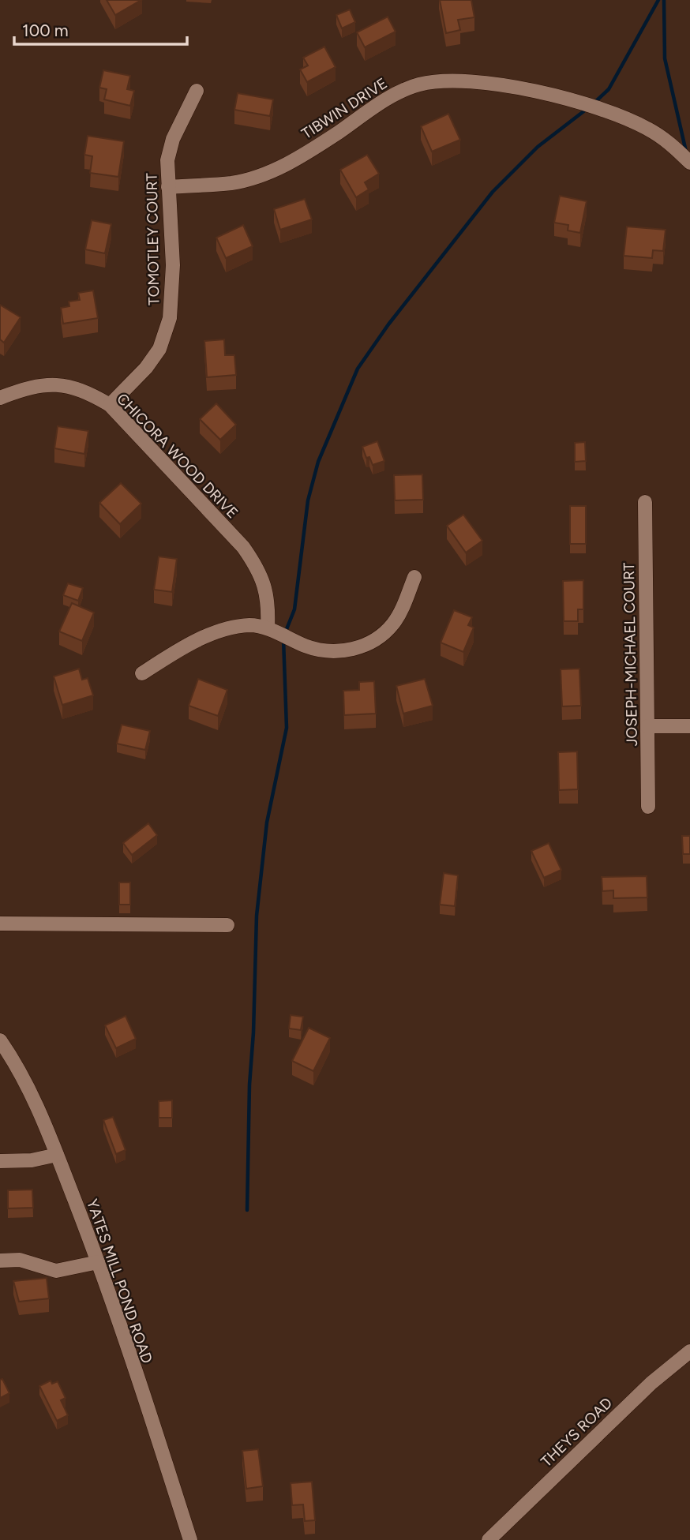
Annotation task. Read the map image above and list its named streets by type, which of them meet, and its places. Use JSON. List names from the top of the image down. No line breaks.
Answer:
{"streets":{"street":["TIBWIN DRIVE","TOMOTLEY COURT","CHICORA WOOD DRIVE","JOSEPH-MICHAEL COURT","YATES MILL POND ROAD","THEYS ROAD"]},"crossings":[["TIBWIN DRIVE","TOMOTLEY COURT"],["TOMOTLEY COURT","CHICORA WOOD DRIVE"]],"scale_bar":"100 m"}
